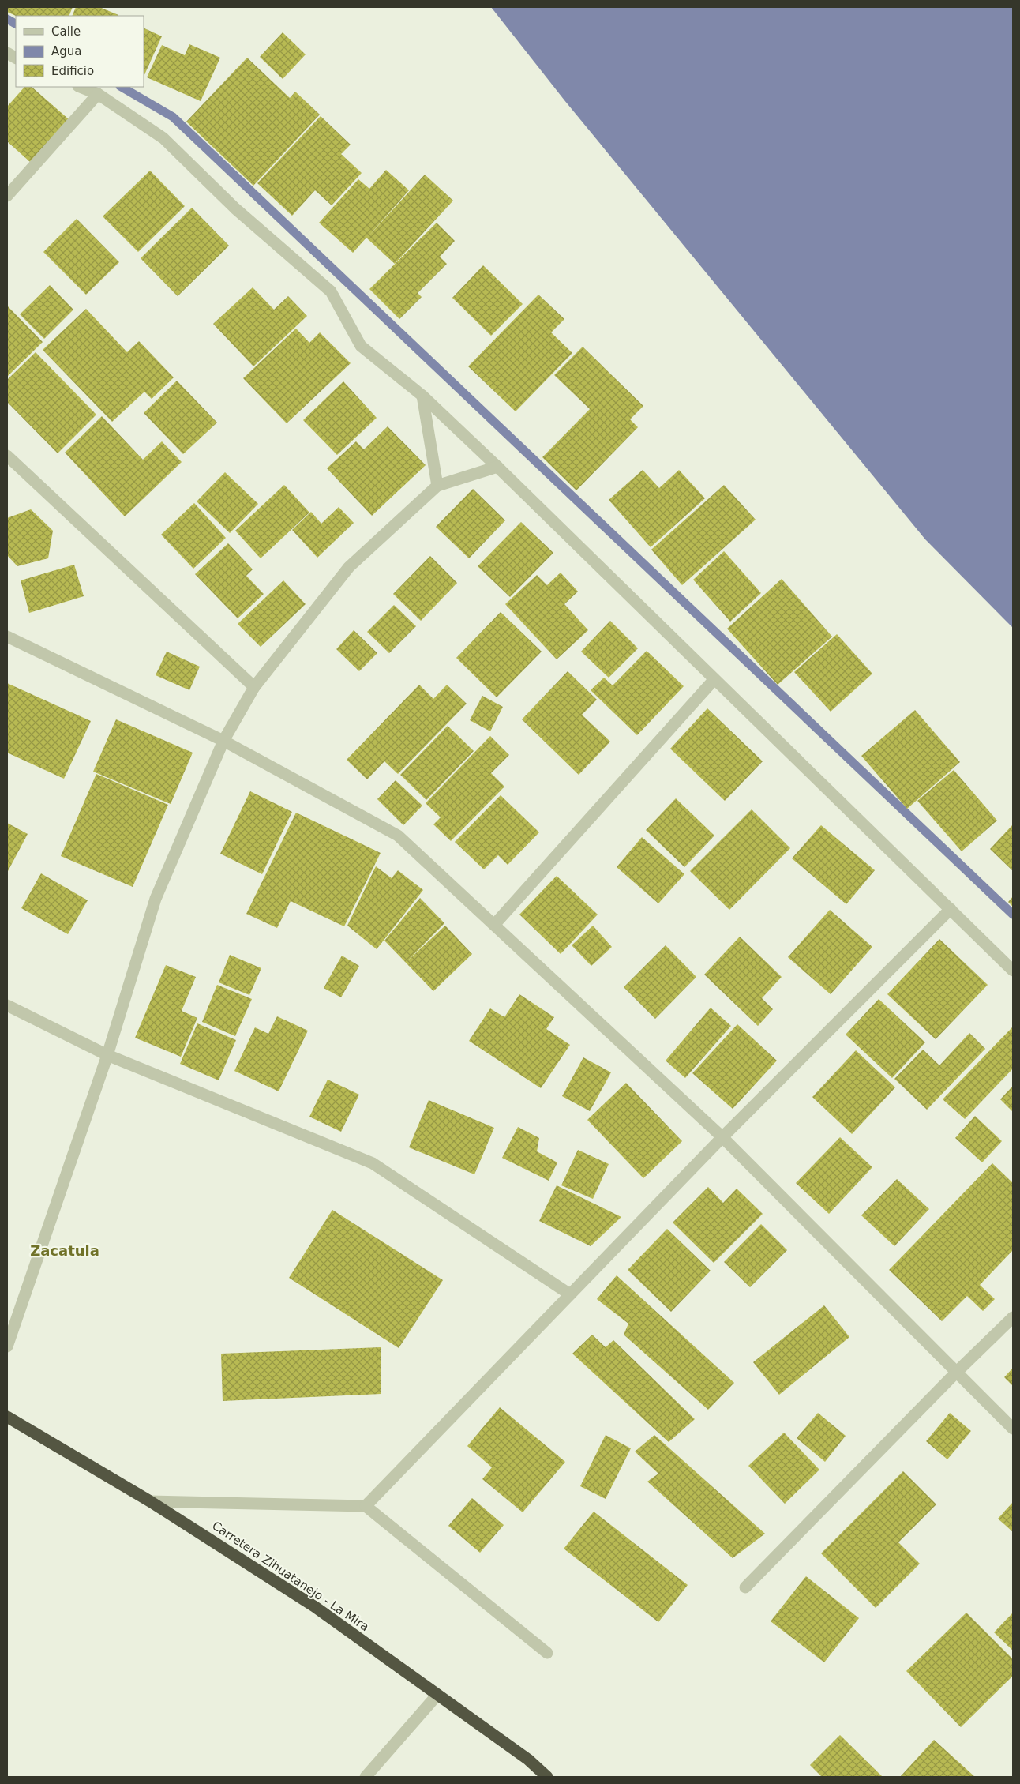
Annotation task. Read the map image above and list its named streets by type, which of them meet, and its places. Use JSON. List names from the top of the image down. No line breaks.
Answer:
{"streets":{"highway":["Carretera Zihuatanejo - La Mira"]},"districts":["Zacatula"],"legend":["Calle","Agua","Edificio"]}
